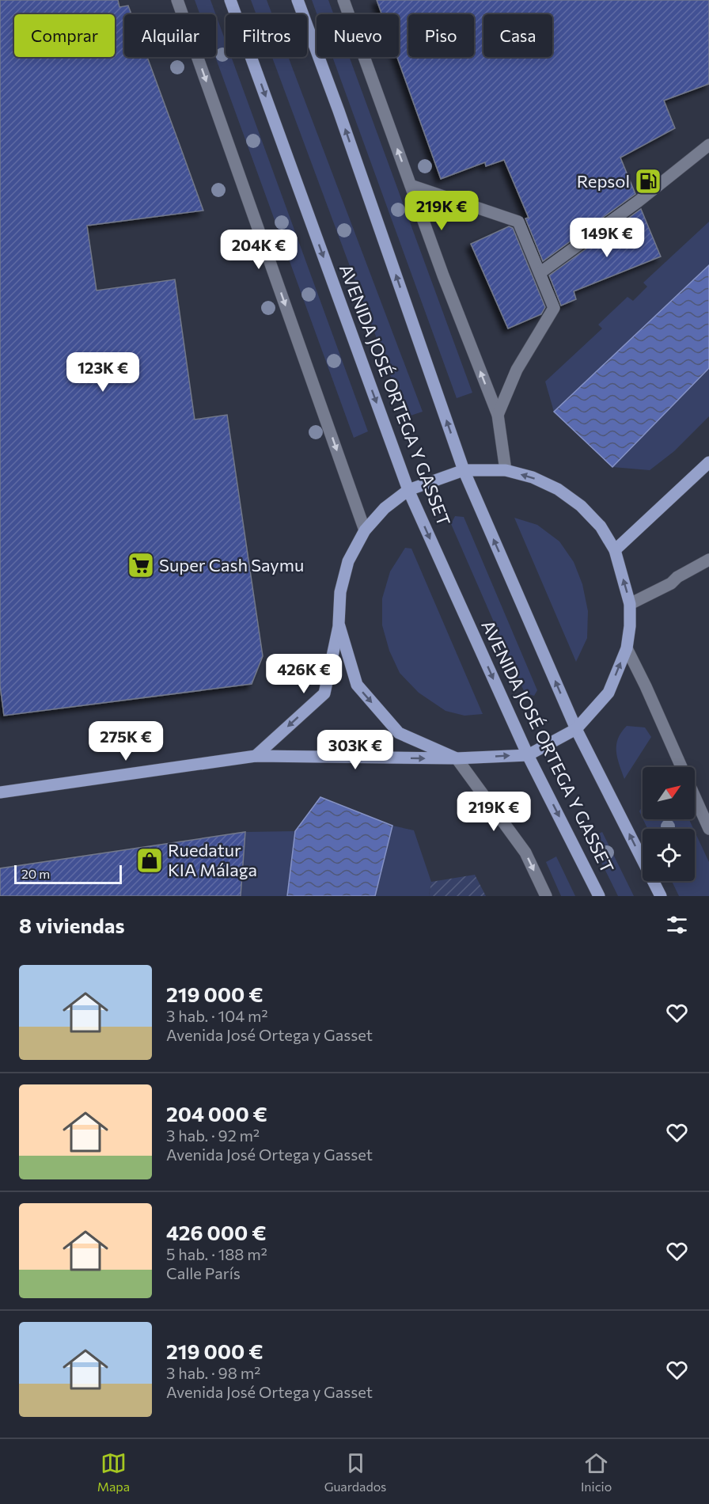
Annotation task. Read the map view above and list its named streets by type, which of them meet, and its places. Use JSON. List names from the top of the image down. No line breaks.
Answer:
{"streets":{"main road":["AVENIDA JOSÉ ORTEGA Y GASSET"]},"places":{"fuel station":["Repsol"],"supermarket":["Super Cash Saymu"],"shop":["Ruedatur KIA Málaga"]},"scale_bar":"20 m","north":"top right","page":{"chip":["Comprar","Alquilar","Filtros","Nuevo","Piso","Casa"],"price":["219K €","149K €","204K €","123K €","426K €","275K €","303K €","219K €"],"scale":"20 m","heading":"8 viviendas","list":[{"name":"219 000 €","note":"3 hab. · 104 m² · Avenida José Ortega y Gasset"},{"name":"204 000 €","note":"3 hab. · 92 m² · Avenida José Ortega y Gasset"},{"name":"426 000 €","note":"5 hab. · 188 m² · Calle París"},{"name":"219 000 €","note":"3 hab. · 98 m² · Avenida José Ortega y Gasset"}],"tabs":["Mapa","Guardados","Inicio"]}}
